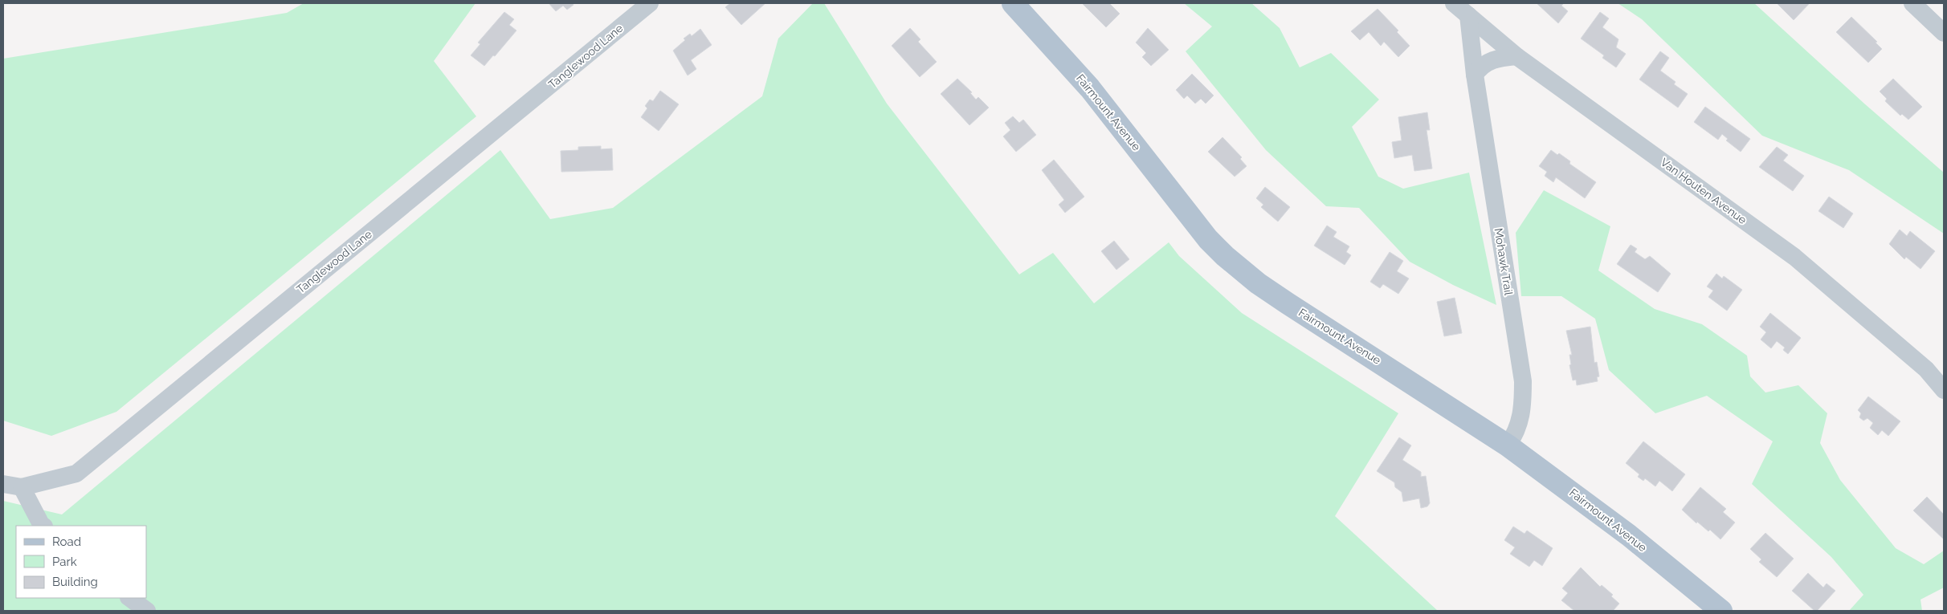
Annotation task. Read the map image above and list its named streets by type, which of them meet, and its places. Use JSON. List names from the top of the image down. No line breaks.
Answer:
{"streets":{"main road":["Fairmount Avenue"],"street":["Tanglewood Lane","Van Houten Avenue","Mohawk Trail"]},"crossings":[["Fairmount Avenue","Mohawk Trail"],["Van Houten Avenue","Mohawk Trail"]],"legend":["Road","Park","Building"]}
